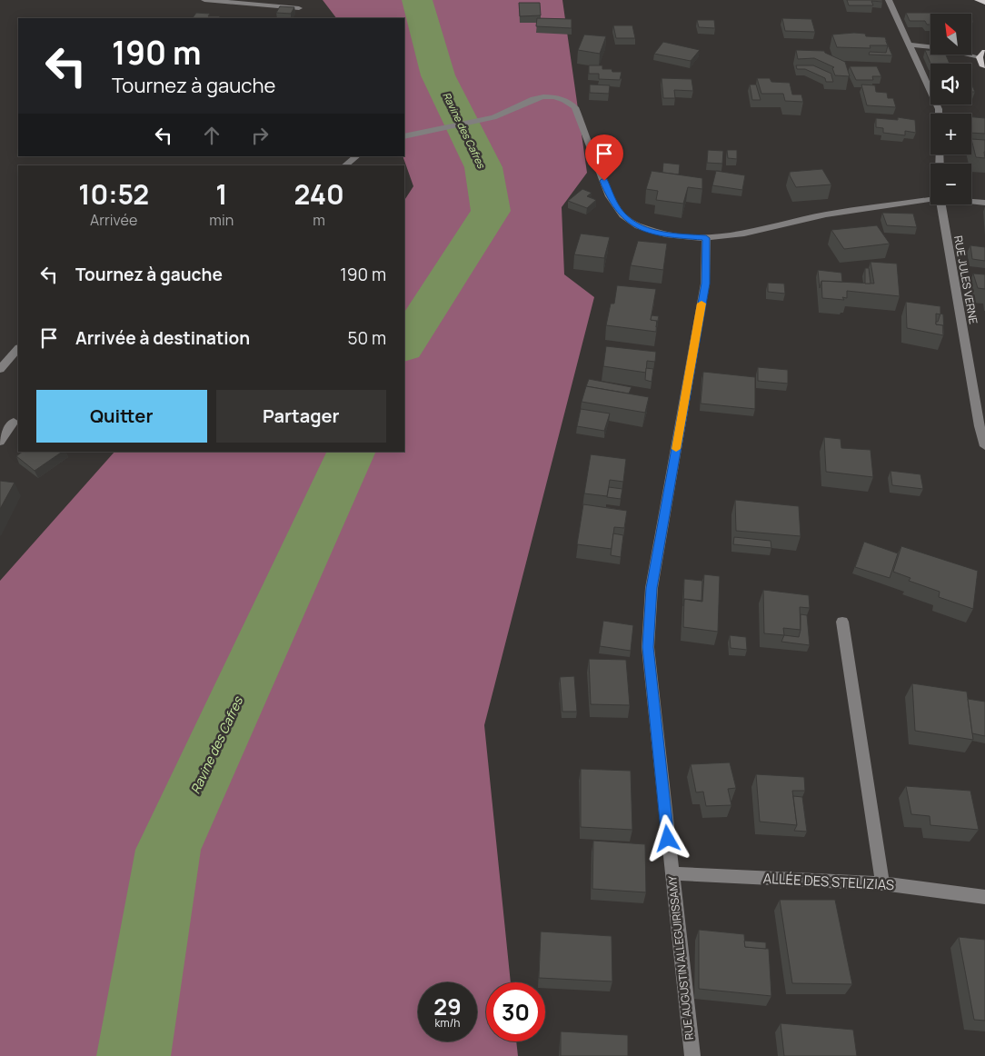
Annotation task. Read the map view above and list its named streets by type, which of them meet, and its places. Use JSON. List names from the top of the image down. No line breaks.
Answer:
{"streets":{"street":["RUE JULES VERNE","ALLÉE DES STELIZIAS","RUE AUGUSTIN ALLEGUIRISSAMY"]},"crossings":[["ALLÉE DES STELIZIAS","RUE AUGUSTIN ALLEGUIRISSAMY"]],"water":["Ravine des Cafres"],"north":"top left","page":{"map_buttons":["+","−"],"turn":["190 m","Tournez à gauche"],"eta":["10:52","Arrivée","1","min","240","m"],"list":[{"name":"Tournez à gauche","value":"190 m"},{"name":"Arrivée à destination","value":"50 m"}],"buttons":["Quitter","Partager"],"speed":"29 km/h","limit":"30"}}
